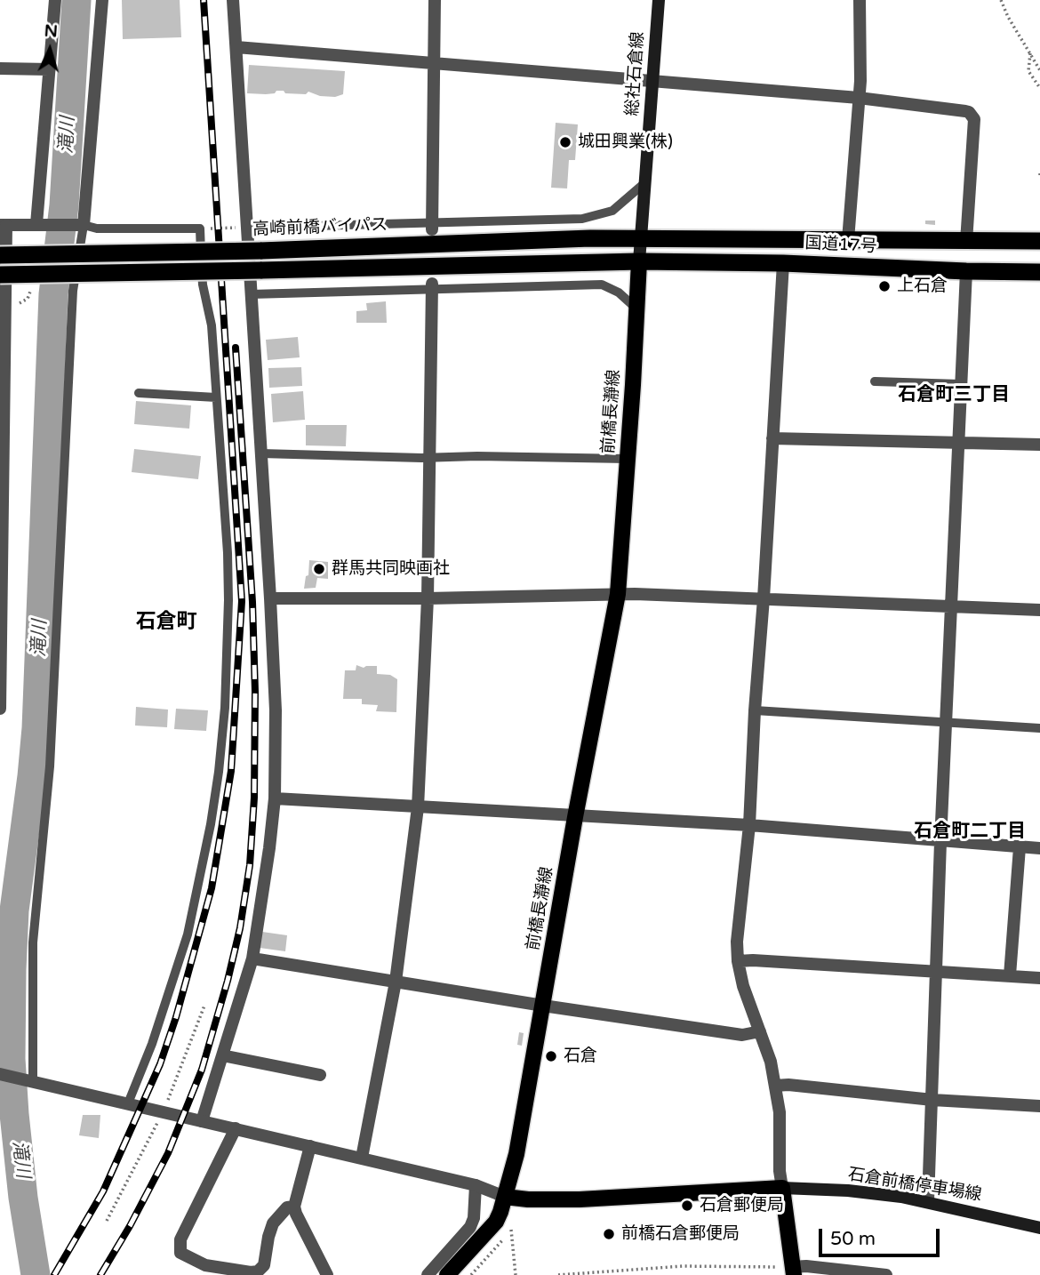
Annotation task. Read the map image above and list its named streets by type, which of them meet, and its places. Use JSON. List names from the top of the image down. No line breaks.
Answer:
{"streets":{"highway":["高崎前橋バイパス","国道17号"],"main road":["総社石倉線","前橋長瀞線","石倉前橋停車場線"]},"crossings":[["総社石倉線","高崎前橋バイパス"],["総社石倉線","国道17号"],["総社石倉線","前橋長瀞線"],["高崎前橋バイパス","国道17号"],["国道17号","前橋長瀞線"]],"districts":["石倉町三丁目","石倉町","石倉町二丁目"],"water":["滝川"],"places":["城田興業(株)","上石倉","群馬共同映画社","石倉","石倉郵便局","前橋石倉郵便局"],"scale_bar":"50 m","north":"top"}
